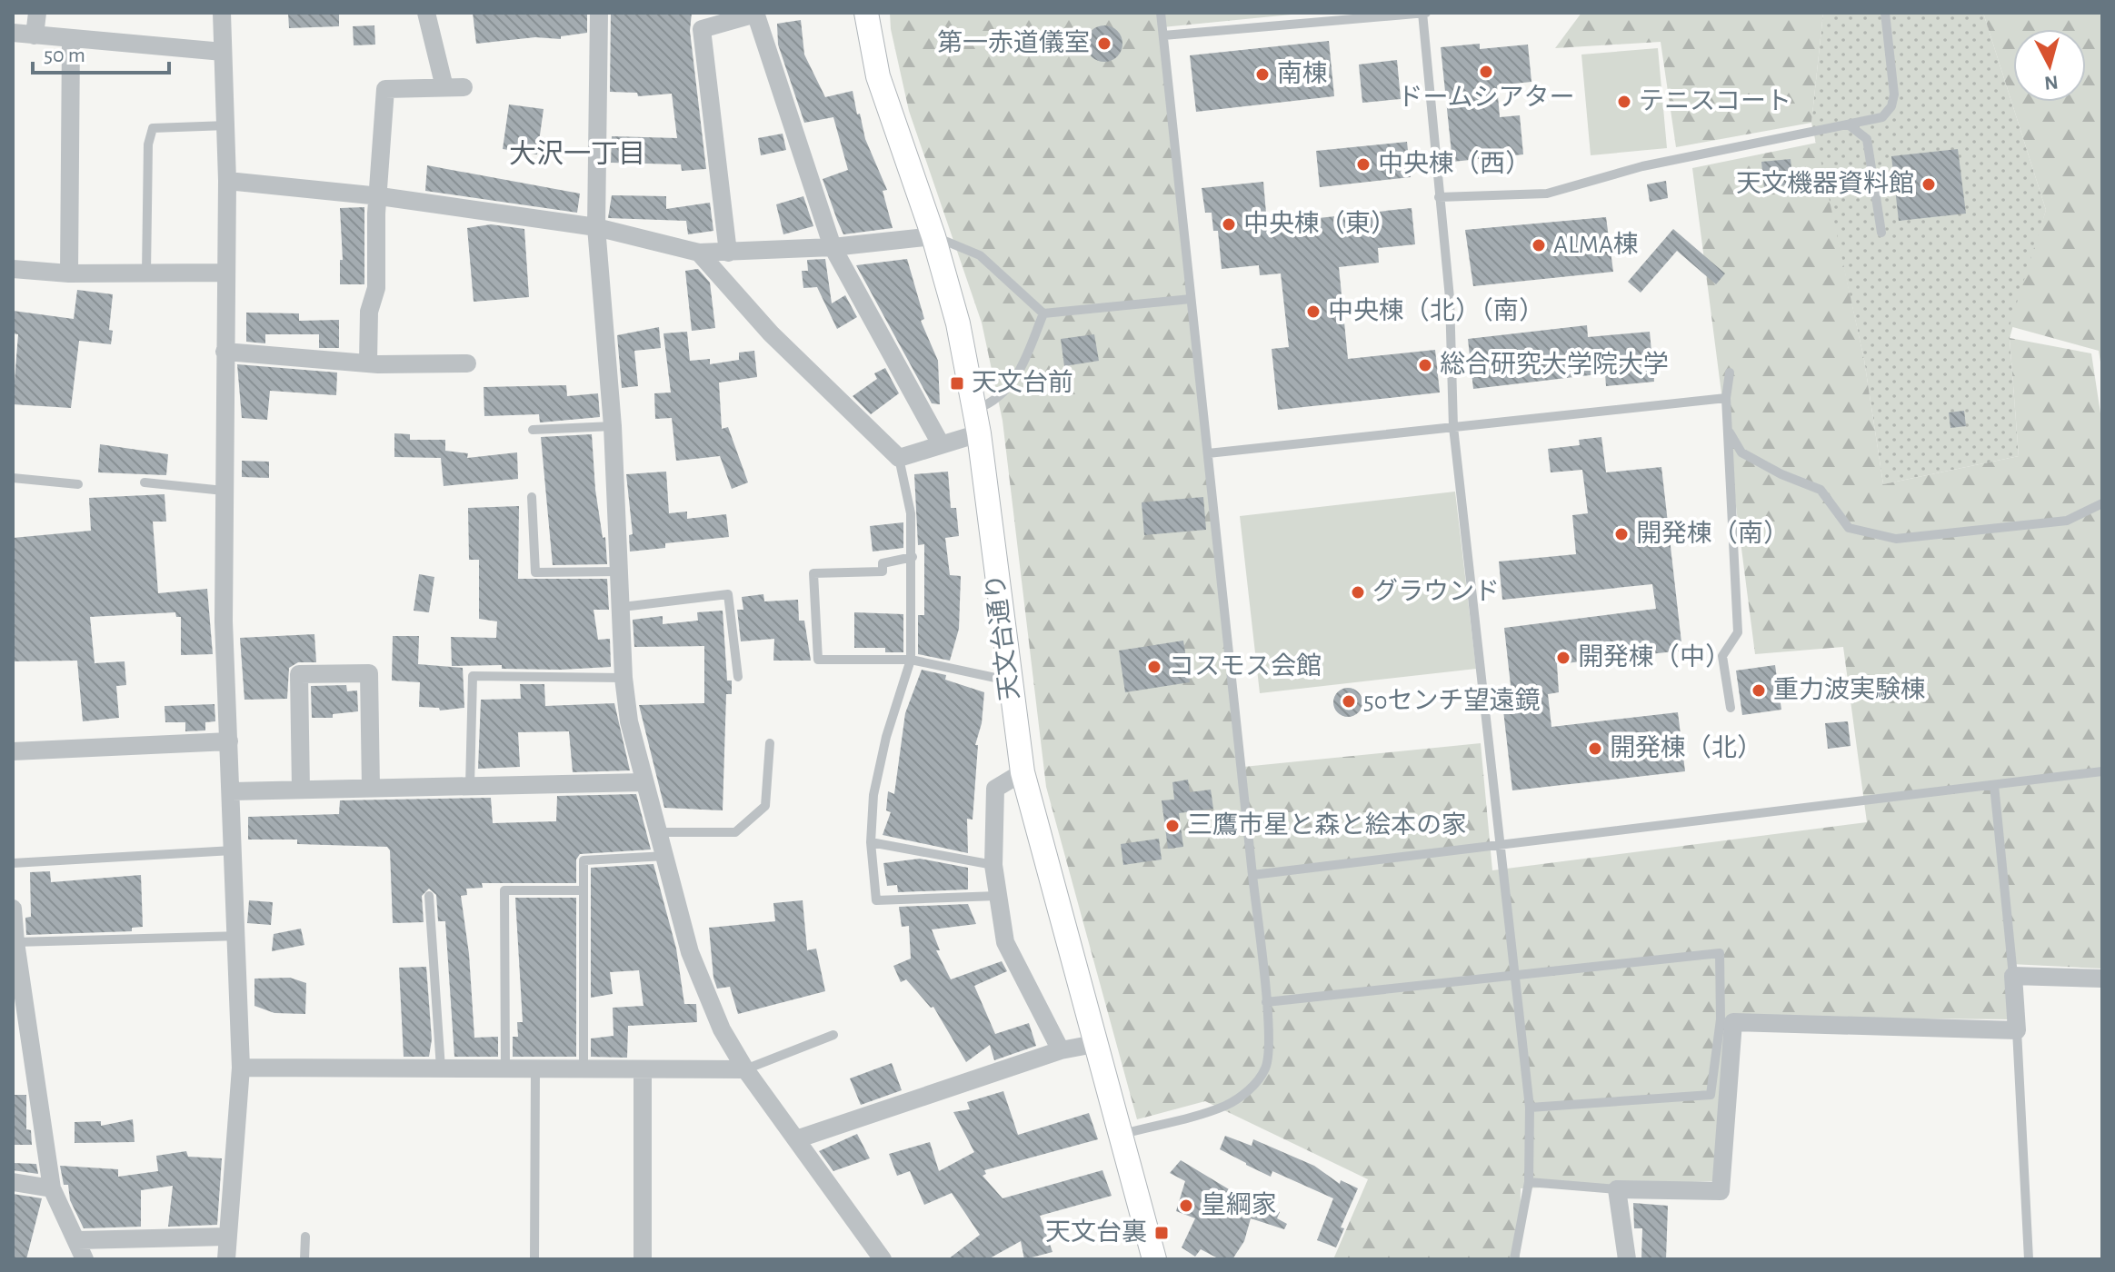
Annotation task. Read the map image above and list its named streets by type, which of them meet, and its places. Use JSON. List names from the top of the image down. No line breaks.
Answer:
{"streets":{"main road":["天文台通り"]},"districts":["大沢一丁目"],"places":{"other":["第一赤道儀室","ドームシアター","南棟","テニスコート","中央棟（西）","天文機器資料館","中央棟（東）","ALMA棟","中央棟（北）（南）","総合研究大学院大学","開発棟（南）","グラウンド","開発棟（中）","コスモス会館","重力波実験棟","50センチ望遠鏡","開発棟（北）","三鷹市星と森と絵本の家","皇綱家"],"transit":["天文台前","天文台裏"]},"scale_bar":"50 m","north":"bottom"}
